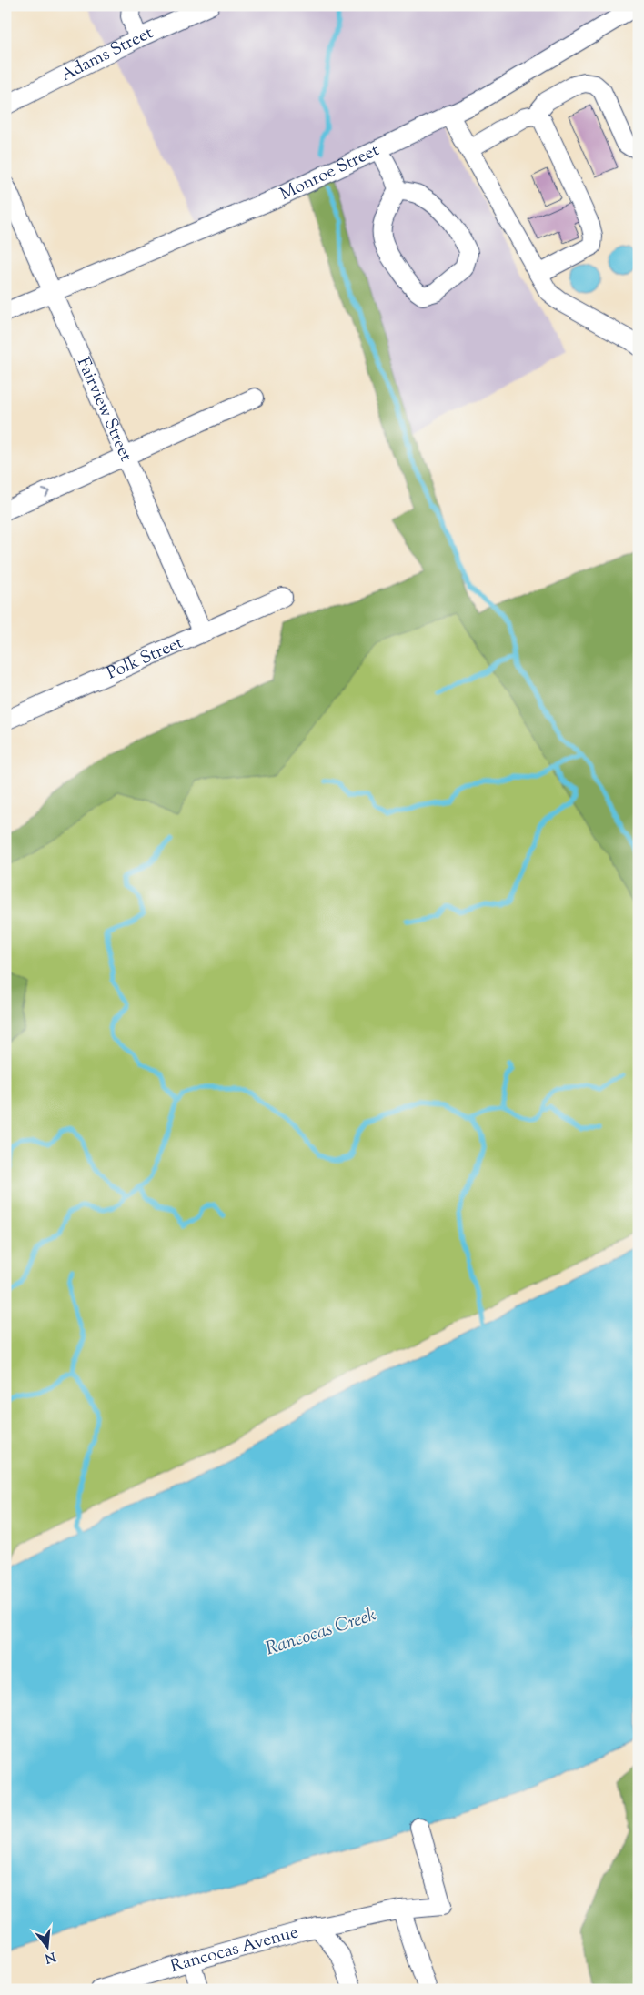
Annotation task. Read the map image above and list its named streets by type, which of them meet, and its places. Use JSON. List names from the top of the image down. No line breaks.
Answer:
{"streets":{"street":["Adams Street","Monroe Street","Fairview Street","Polk Street","Rancocas Avenue"]},"crossings":[["Monroe Street","Fairview Street"],["Fairview Street","Polk Street"]],"water":["Rancocas Creek"],"north":"bottom"}
